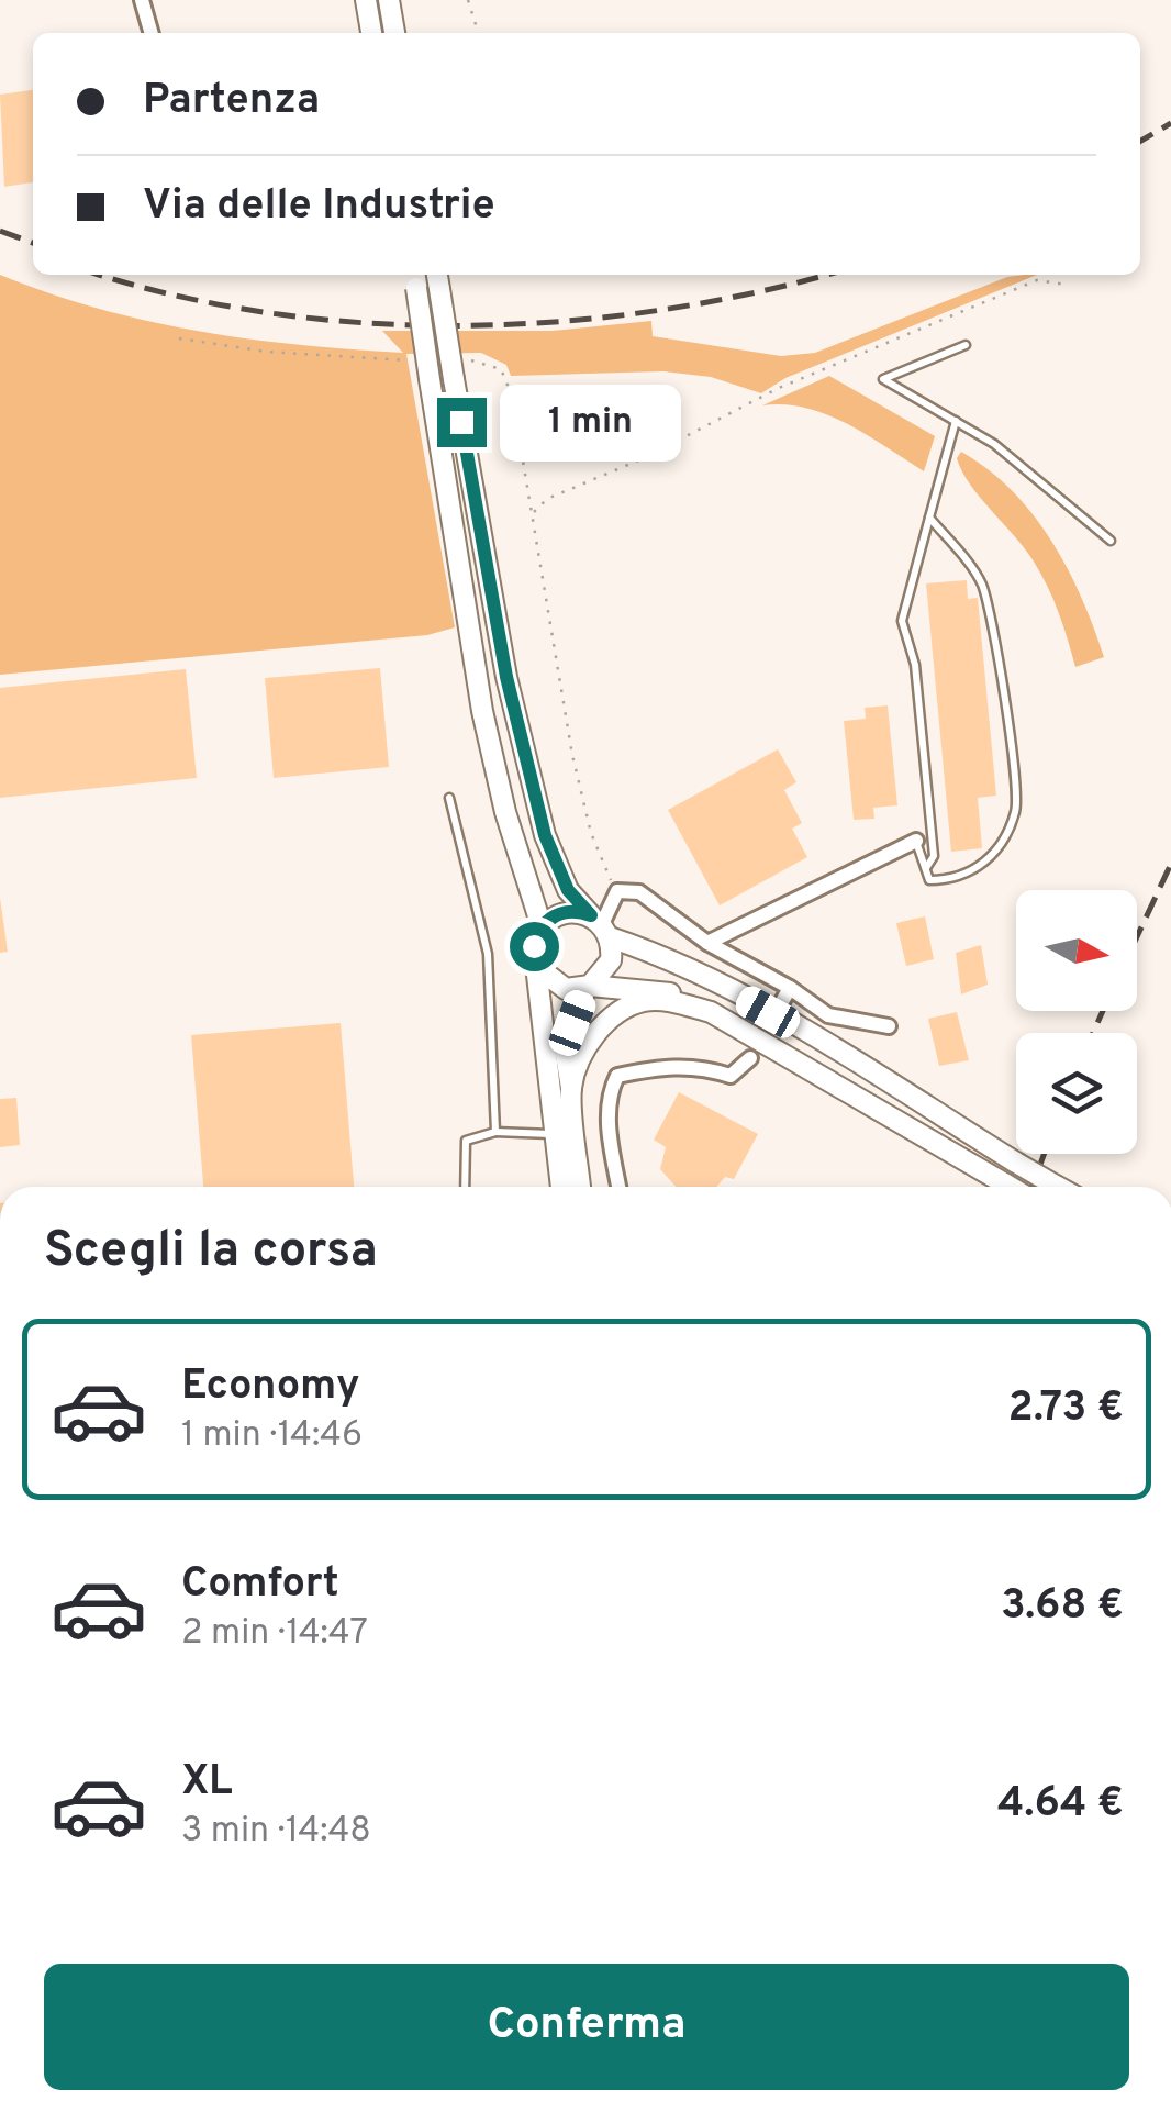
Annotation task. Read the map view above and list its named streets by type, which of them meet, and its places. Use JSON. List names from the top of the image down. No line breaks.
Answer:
{"north":"right","page":{"banner":["Partenza","Via delle Industrie"],"bubble":"1 min","heading":"Scegli la corsa","list":[{"name":"Economy","note":"1 min · 14:46","value":"2.73 €"},{"name":"Comfort","note":"2 min · 14:47","value":"3.68 €"},{"name":"XL","note":"3 min · 14:48","value":"4.64 €"}],"buttons":"Conferma"}}
